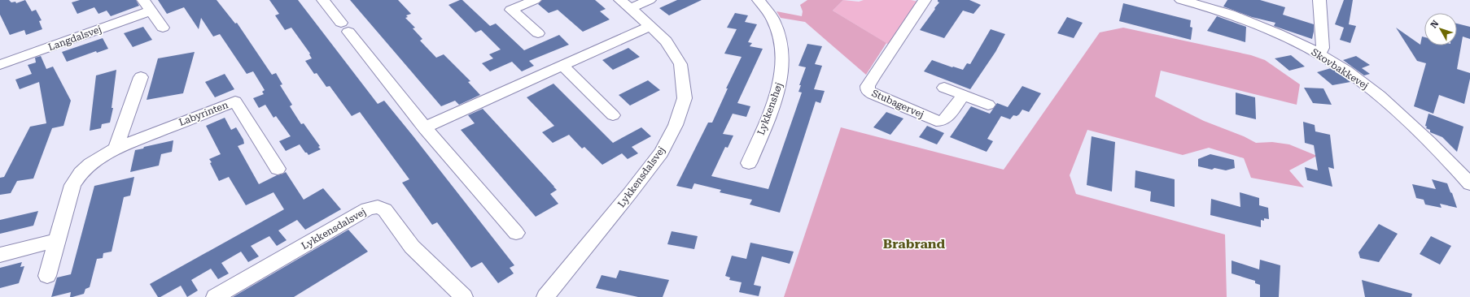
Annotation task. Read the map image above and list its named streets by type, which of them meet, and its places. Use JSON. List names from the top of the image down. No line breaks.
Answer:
{"streets":{"street":["Langdalsvej","Skovbakkevej","Stubagervej","Lykkenshøj","Labyrinten","Lykkensdalsvej"]},"districts":["Brabrand"],"north":"top left"}
